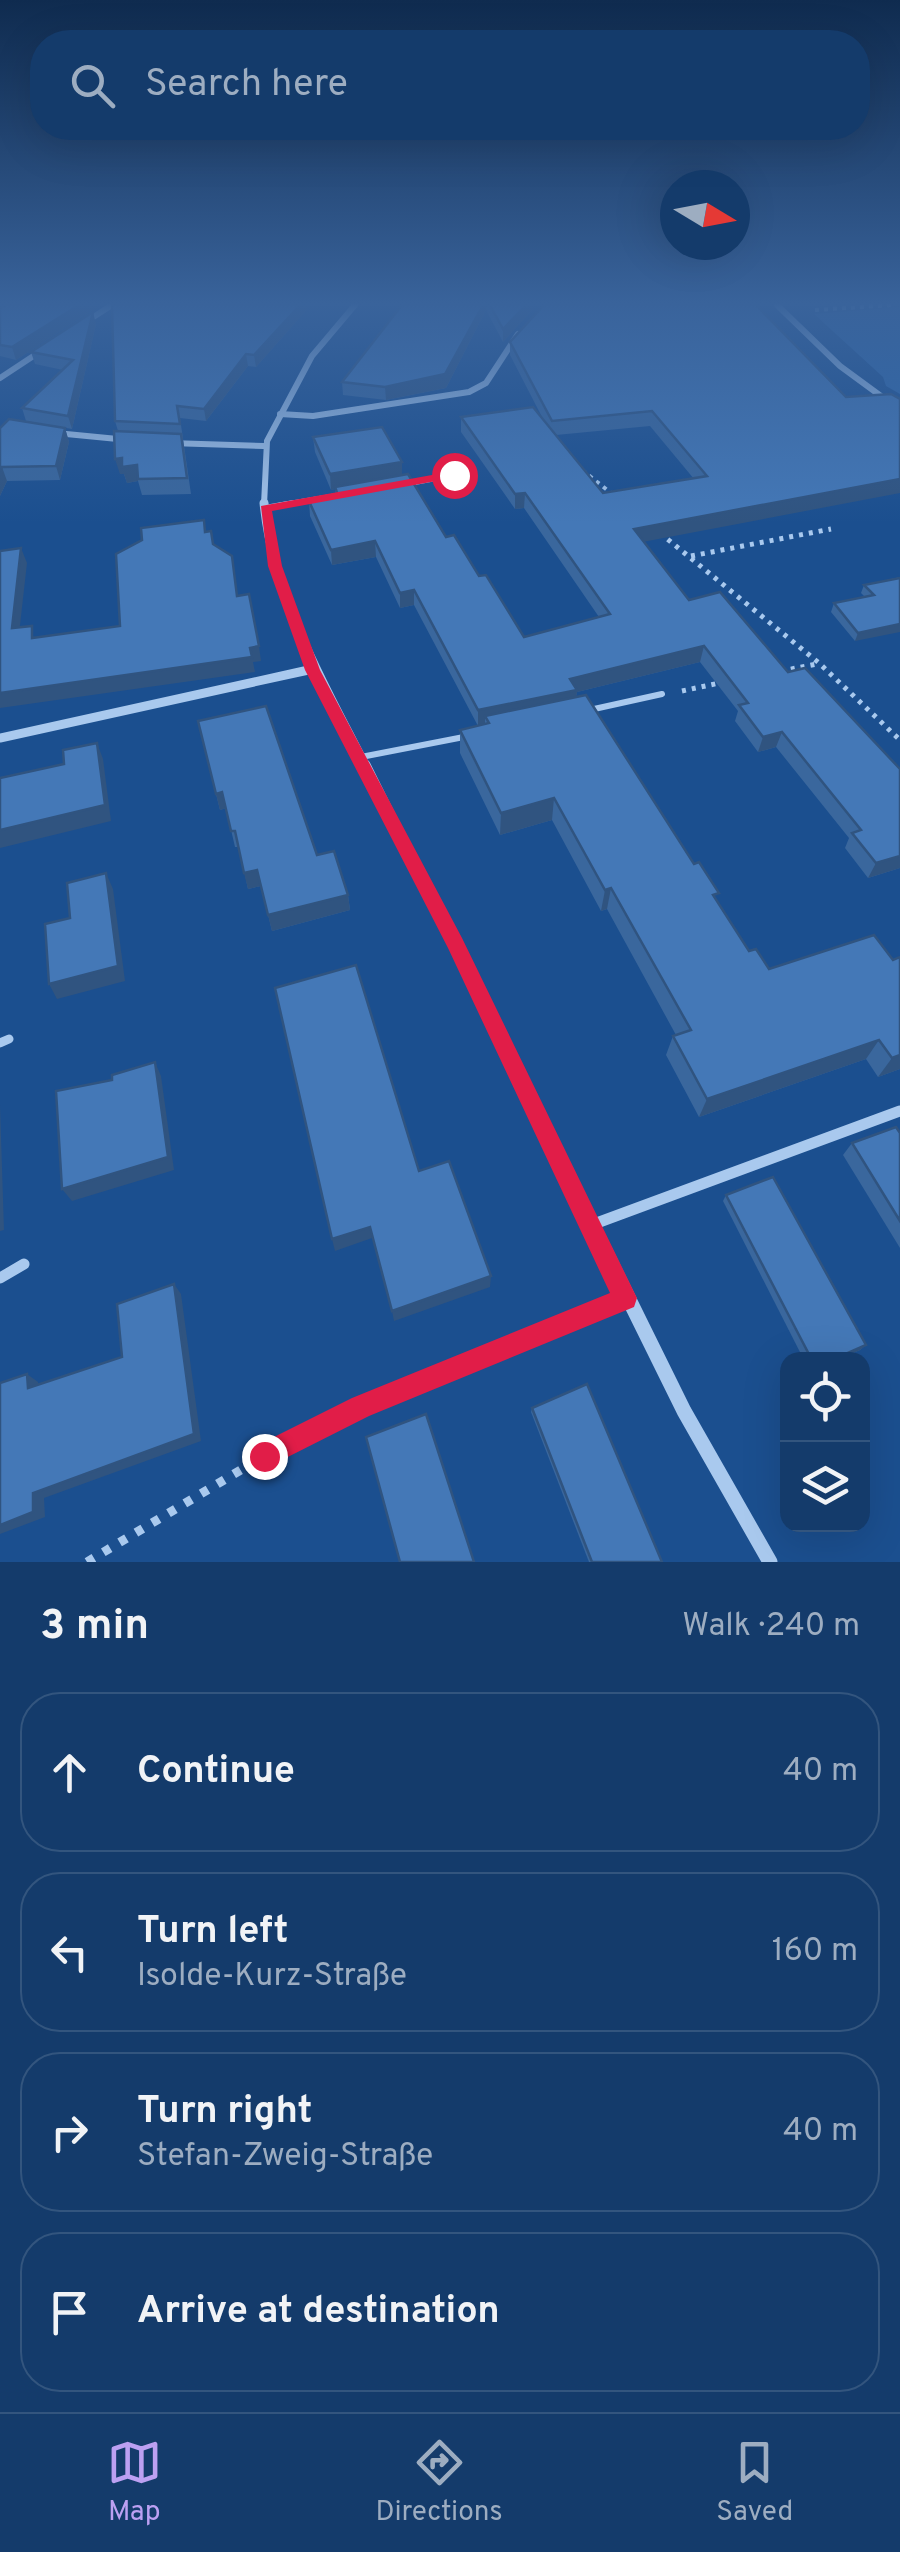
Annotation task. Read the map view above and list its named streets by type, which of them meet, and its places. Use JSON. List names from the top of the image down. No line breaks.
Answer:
{"north":"right","page":{"search":"Search here","heading":["3 min","Walk · 240 m"],"list":[["Continue","40 m"],["Turn left","Isolde-Kurz-Straße","160 m"],["Turn right","Stefan-Zweig-Straße","40 m"],"Arrive at destination"],"nav":["Map","Directions","Saved"]}}
